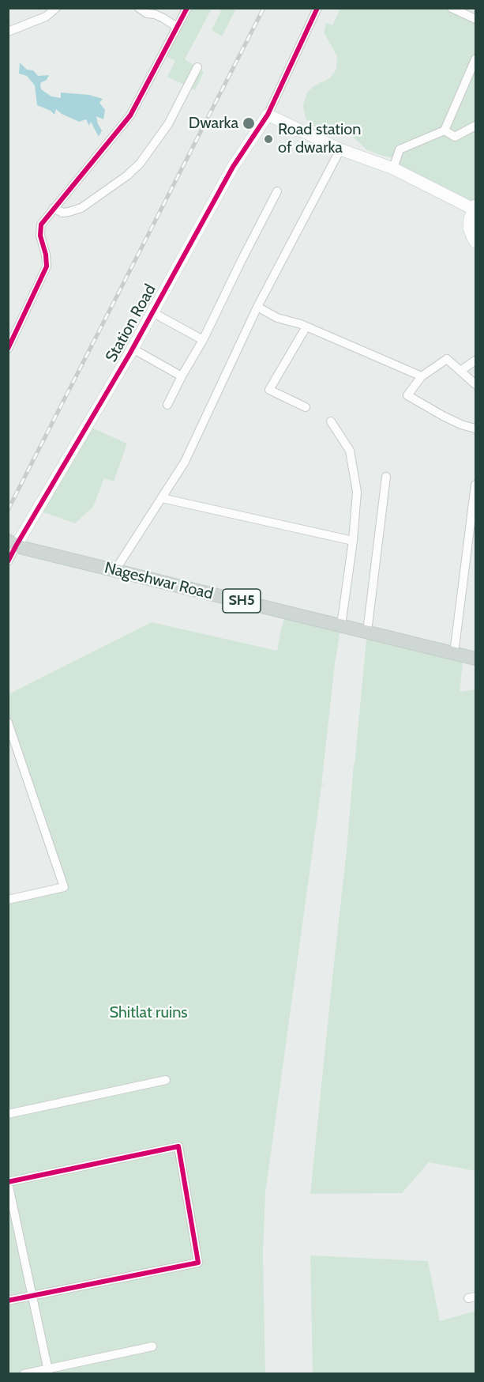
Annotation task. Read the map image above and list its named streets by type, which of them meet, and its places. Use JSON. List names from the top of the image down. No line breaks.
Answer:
{"streets":{"main road":["Nageshwar Road","SH5"],"street":["Station Road"]},"crossings":[["Station Road","Nageshwar Road"]],"parks":["Shitlat ruins"],"places":["Dwarka","Road station of dwarka"]}
